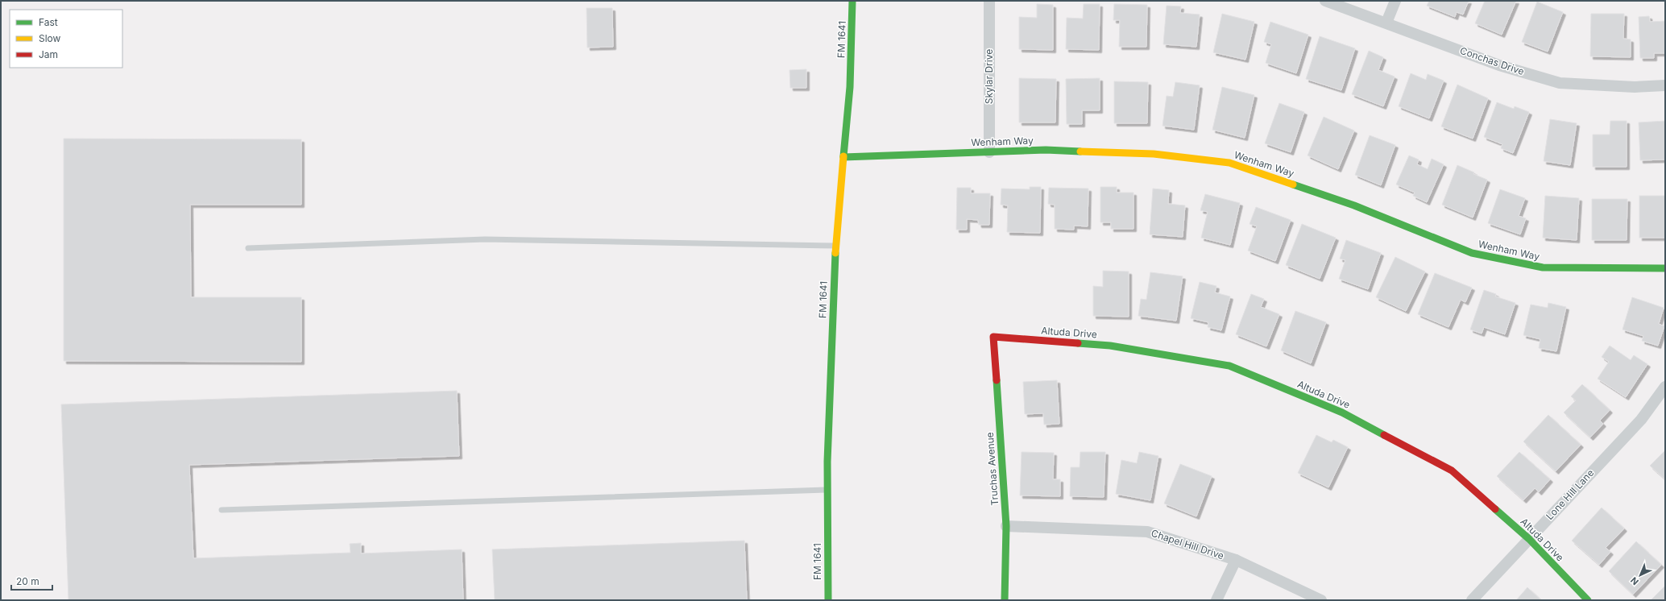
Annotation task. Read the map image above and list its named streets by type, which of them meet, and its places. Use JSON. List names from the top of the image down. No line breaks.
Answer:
{"streets":{"street":["FM 1641","Conchas Drive","Skylar Drive","Wenham Way","Altuda Drive","Truchas Avenue","Lone Hill Lane","Chapel Hill Drive"]},"crossings":[["FM 1641","Wenham Way"],["Skylar Drive","Wenham Way"],["Altuda Drive","Truchas Avenue"],["Altuda Drive","Lone Hill Lane"],["Truchas Avenue","Chapel Hill Drive"]],"legend":["Fast","Slow","Jam"],"scale_bar":"20 m","north":"bottom left"}
